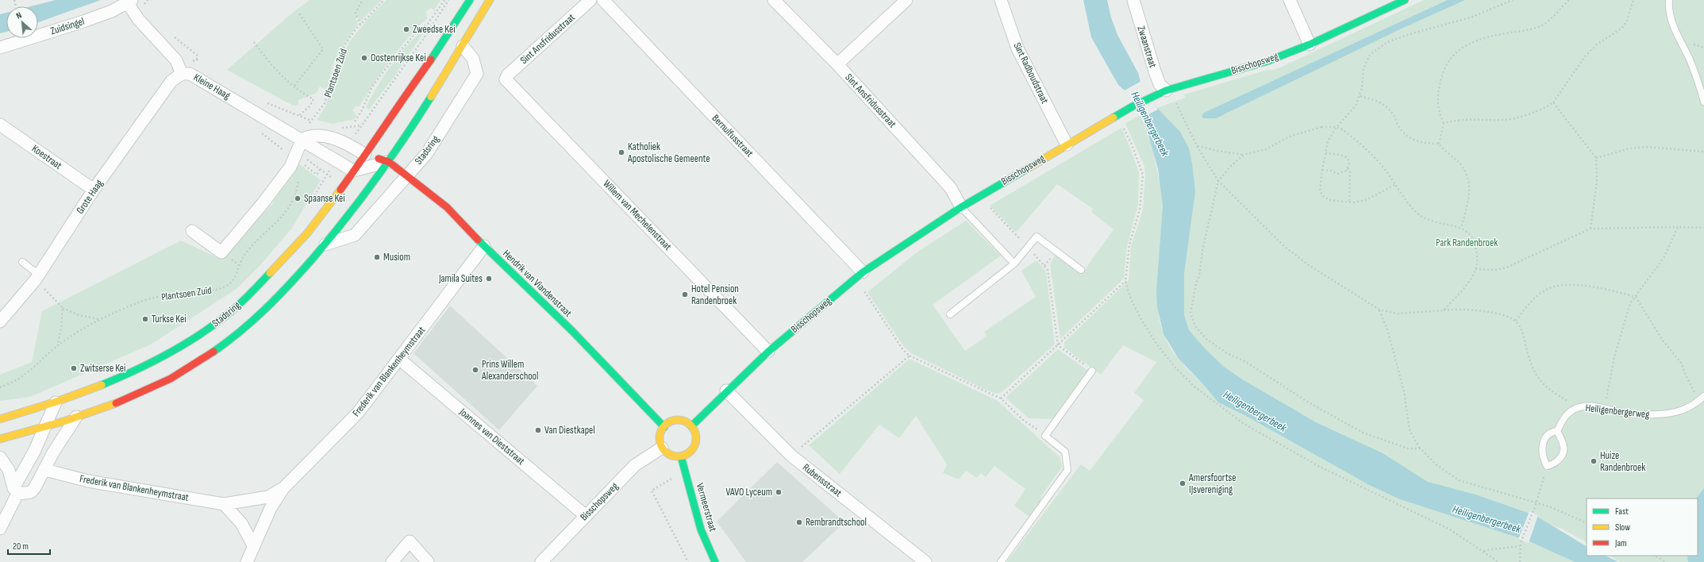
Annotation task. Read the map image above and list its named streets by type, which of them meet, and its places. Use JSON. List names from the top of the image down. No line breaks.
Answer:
{"streets":{"street":["Zuidsingel","Sint Ansfridusstraat","Zwaanstraat","Bisschopsweg","Sint Radboudstraat","Kleine Haag","Bernulfusstraat","Stadsring","Koestraat","Grote Haag","Willem van Mechelenstraat","Hendrik van Viandenstraat","Frederik van Blankenheymstraat","Joannes van Dieststraat","Rubensstraat","Vermeerstraat"],"lane":["Heiligenbergerweg"],"path":["Plantsoen Zuid"]},"crossings":[["Sint Ansfridusstraat","Bisschopsweg"],["Sint Ansfridusstraat","Willem van Mechelenstraat"],["Zwaanstraat","Bisschopsweg"],["Bisschopsweg","Sint Radboudstraat"],["Bisschopsweg","Bernulfusstraat"],["Bisschopsweg","Willem van Mechelenstraat"],["Bisschopsweg","Hendrik van Viandenstraat"],["Bisschopsweg","Joannes van Dieststraat"],["Bisschopsweg","Rubensstraat"],["Bisschopsweg","Vermeerstraat"],["Kleine Haag","Stadsring"],["Kleine Haag","Grote Haag"],["Stadsring","Hendrik van Viandenstraat"],["Koestraat","Grote Haag"],["Hendrik van Viandenstraat","Frederik van Blankenheymstraat"],["Hendrik van Viandenstraat","Vermeerstraat"],["Frederik van Blankenheymstraat","Joannes van Dieststraat"]],"water":["Heiligenbergerbeek"],"parks":["Park Randenbroek"],"places":["Zweedse Kei","Oostenrijkse Kei","Katholiek Apostolische Gemeente","Spaanse Kei","Musiom","Jamila Suites","Hotel Pension Randenbroek","Turkse Kei","Zwitserse Kei","Prins Willem Alexanderschool","Van Diestkapel","Huize Randenbroek","Amersfoortse IJsvereniging","VAVO Lyceum","Rembrandtschool"],"legend":["Fast","Slow","Jam"],"scale_bar":"20 m","north":"top left"}
